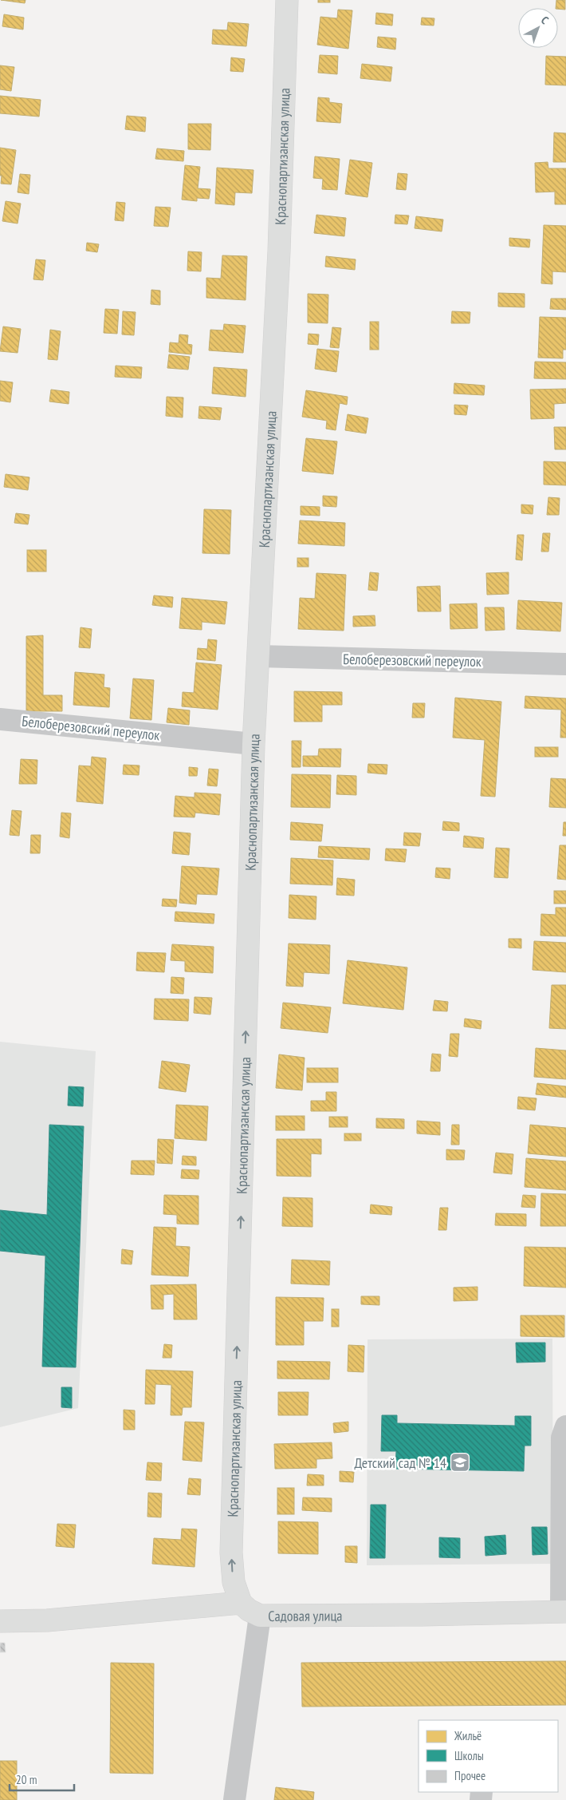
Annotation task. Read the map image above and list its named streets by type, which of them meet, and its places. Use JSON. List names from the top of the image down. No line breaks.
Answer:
{"streets":{"street":["Краснопартизанская улица","Белоберезовский переулок","Садовая улица"]},"crossings":[["Краснопартизанская улица","Белоберезовский переулок"],["Краснопартизанская улица","Садовая улица"]],"one_way":["Краснопартизанская улица"],"places":{"school or university":["Детский сад № 14"]},"legend":["Жильё","Школы","Прочее"],"scale_bar":"20 m","north":"top right"}
